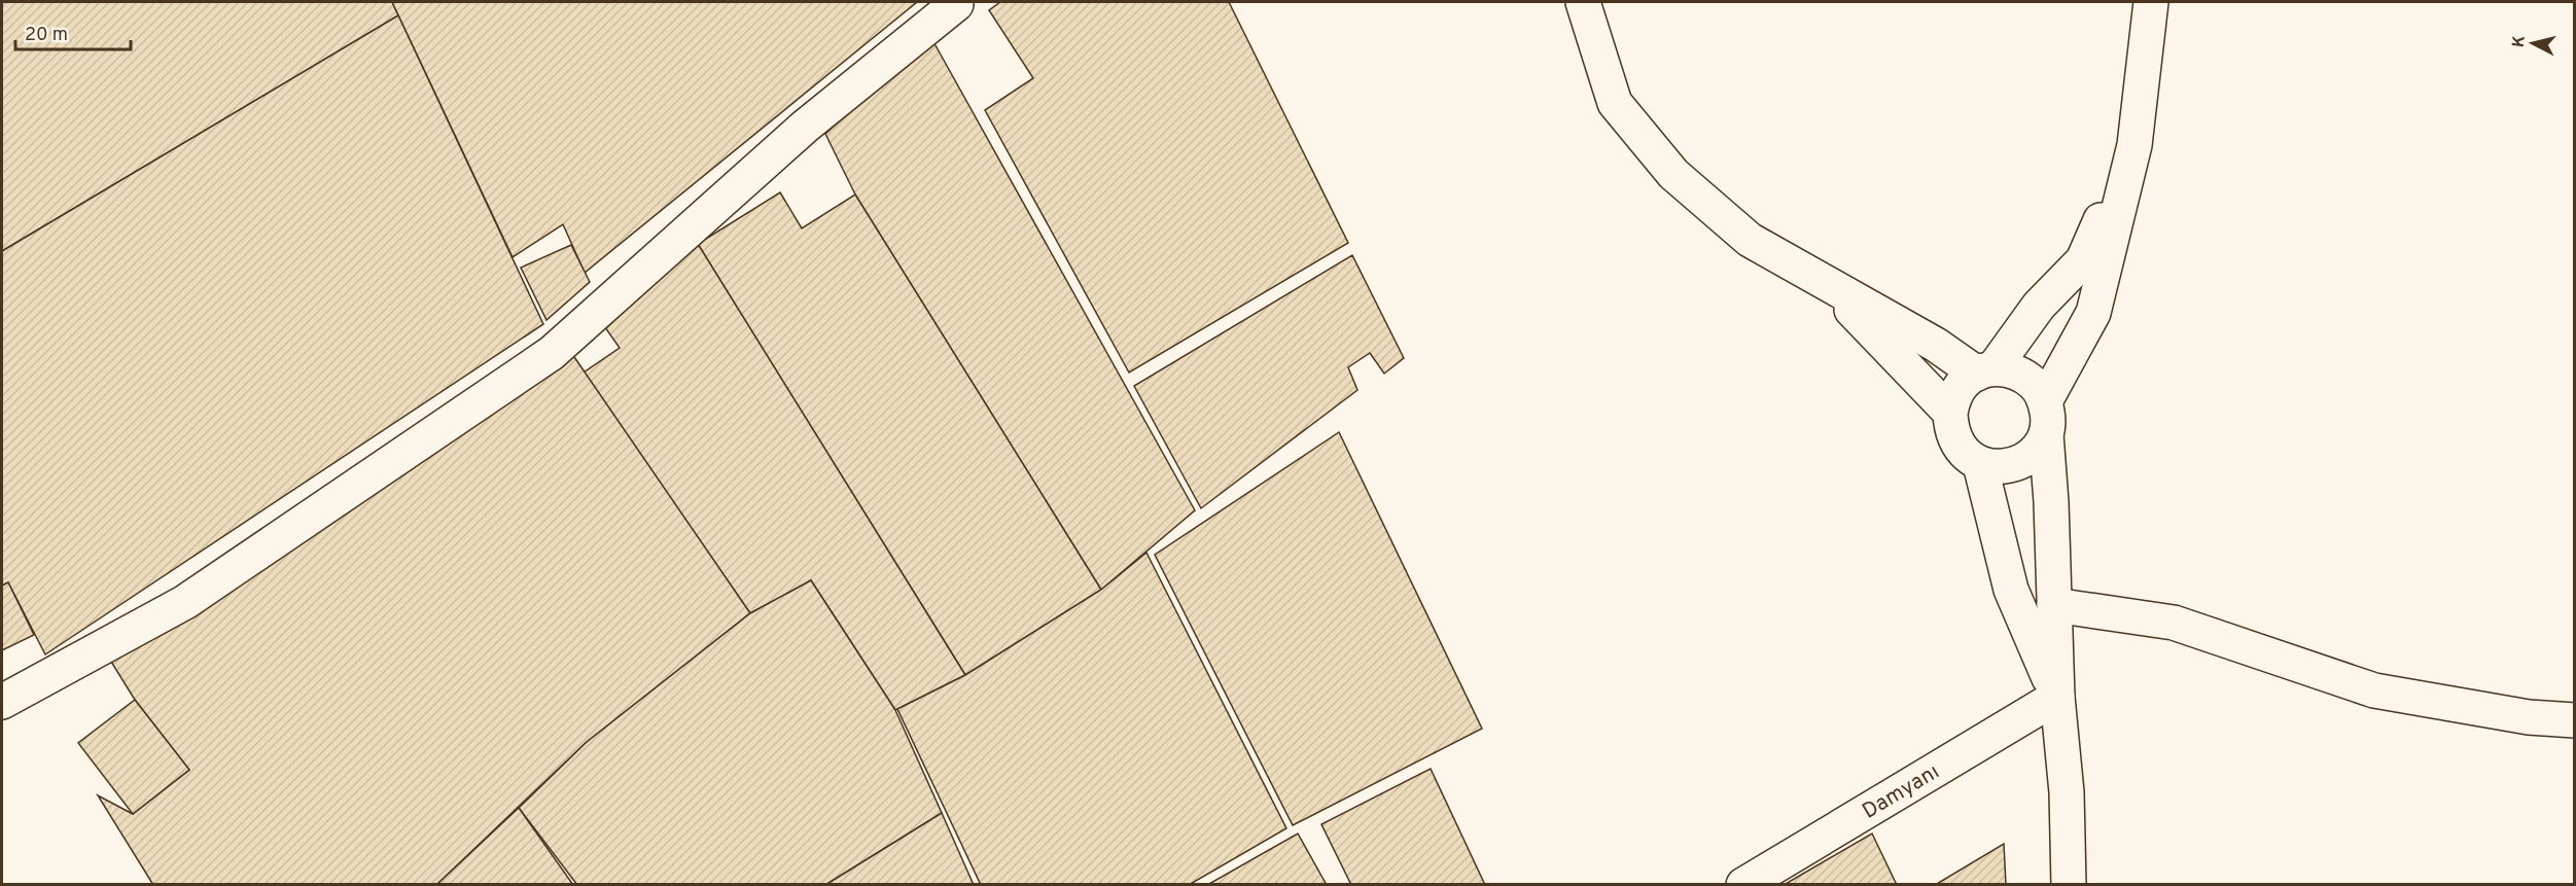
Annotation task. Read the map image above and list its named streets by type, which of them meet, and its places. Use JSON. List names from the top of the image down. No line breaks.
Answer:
{"streets":{"street":["Damyanı"]},"scale_bar":"20 m","north":"left"}
